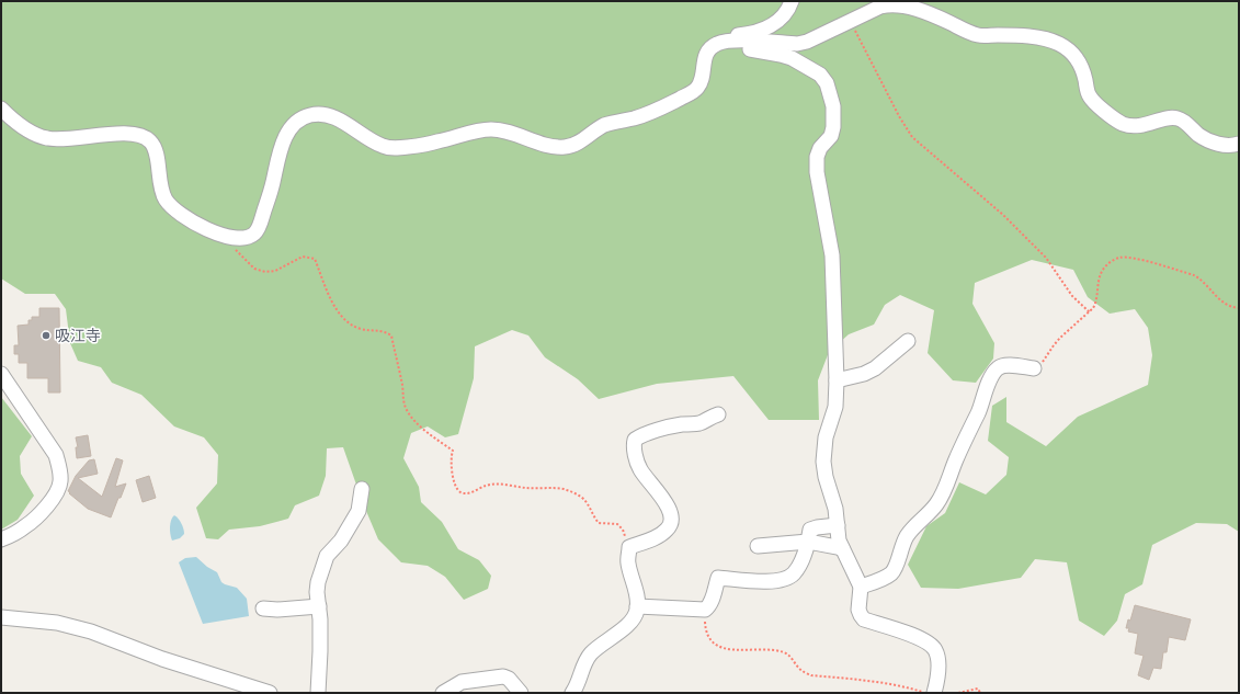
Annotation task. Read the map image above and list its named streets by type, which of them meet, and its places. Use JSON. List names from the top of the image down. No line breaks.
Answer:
{"places":["吸江寺"]}
